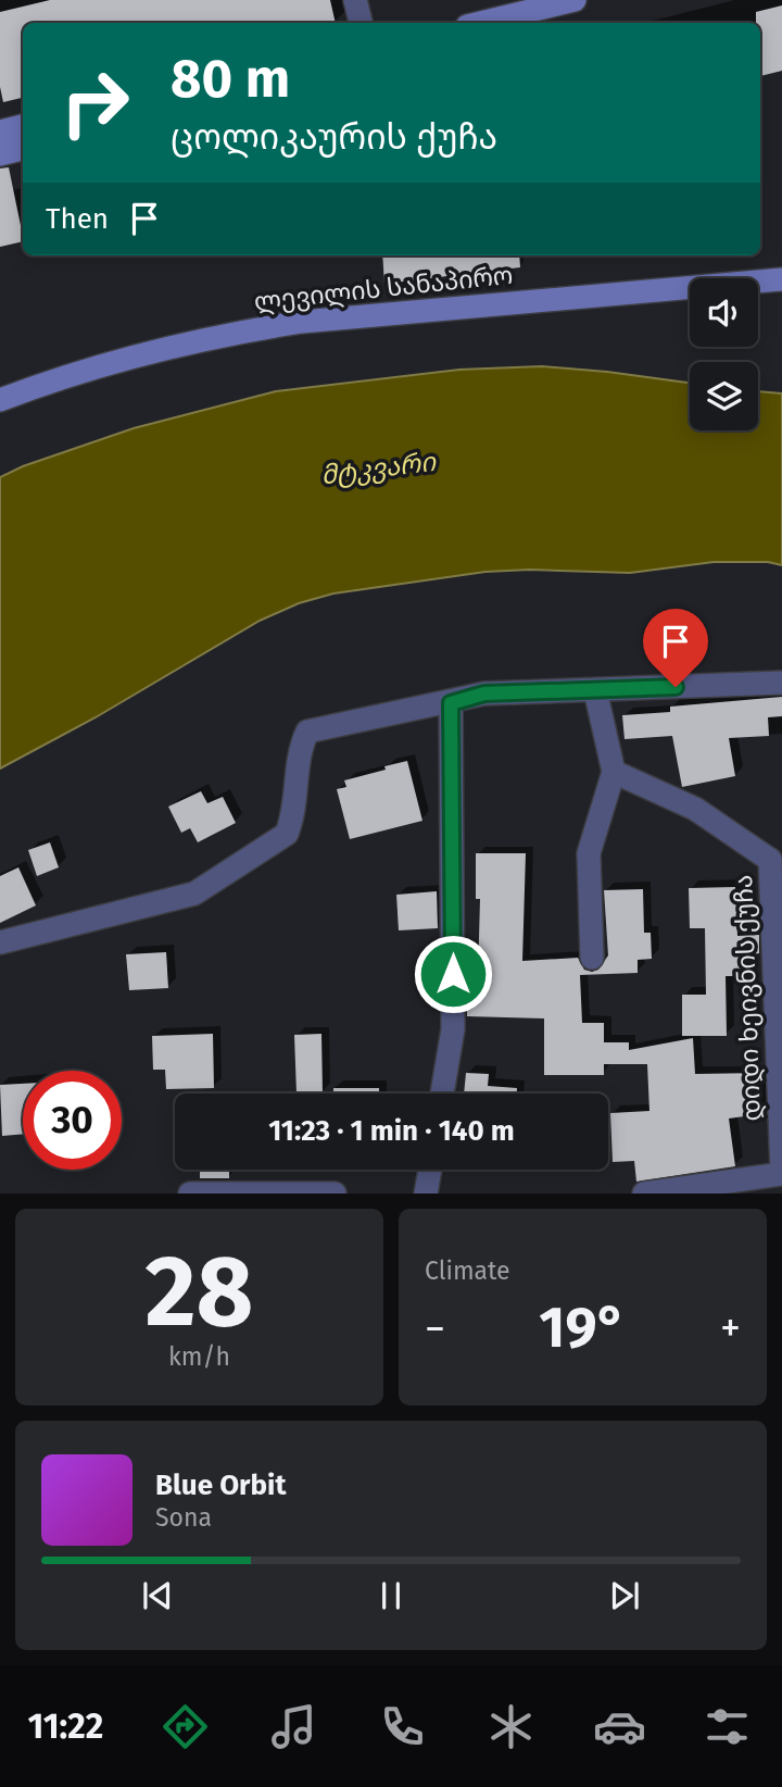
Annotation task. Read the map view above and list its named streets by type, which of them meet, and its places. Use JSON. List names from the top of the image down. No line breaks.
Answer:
{"streets":{"main road":["ლევილის სანაპირო"],"street":["დიდი ხეივნის ქუჩა"]},"water":["მტკვარი"],"page":{"turn":["80 m","ცოლიკაურის ქუჩა"],"then":"Then","limit":"30","trip":"11:23 · 1 min · 140 m","tile":[["28","km/h"],"Climate"],"heat":["−","19°","+"],"song":["Blue Orbit","Sona"],"tabs":"11:22"}}
